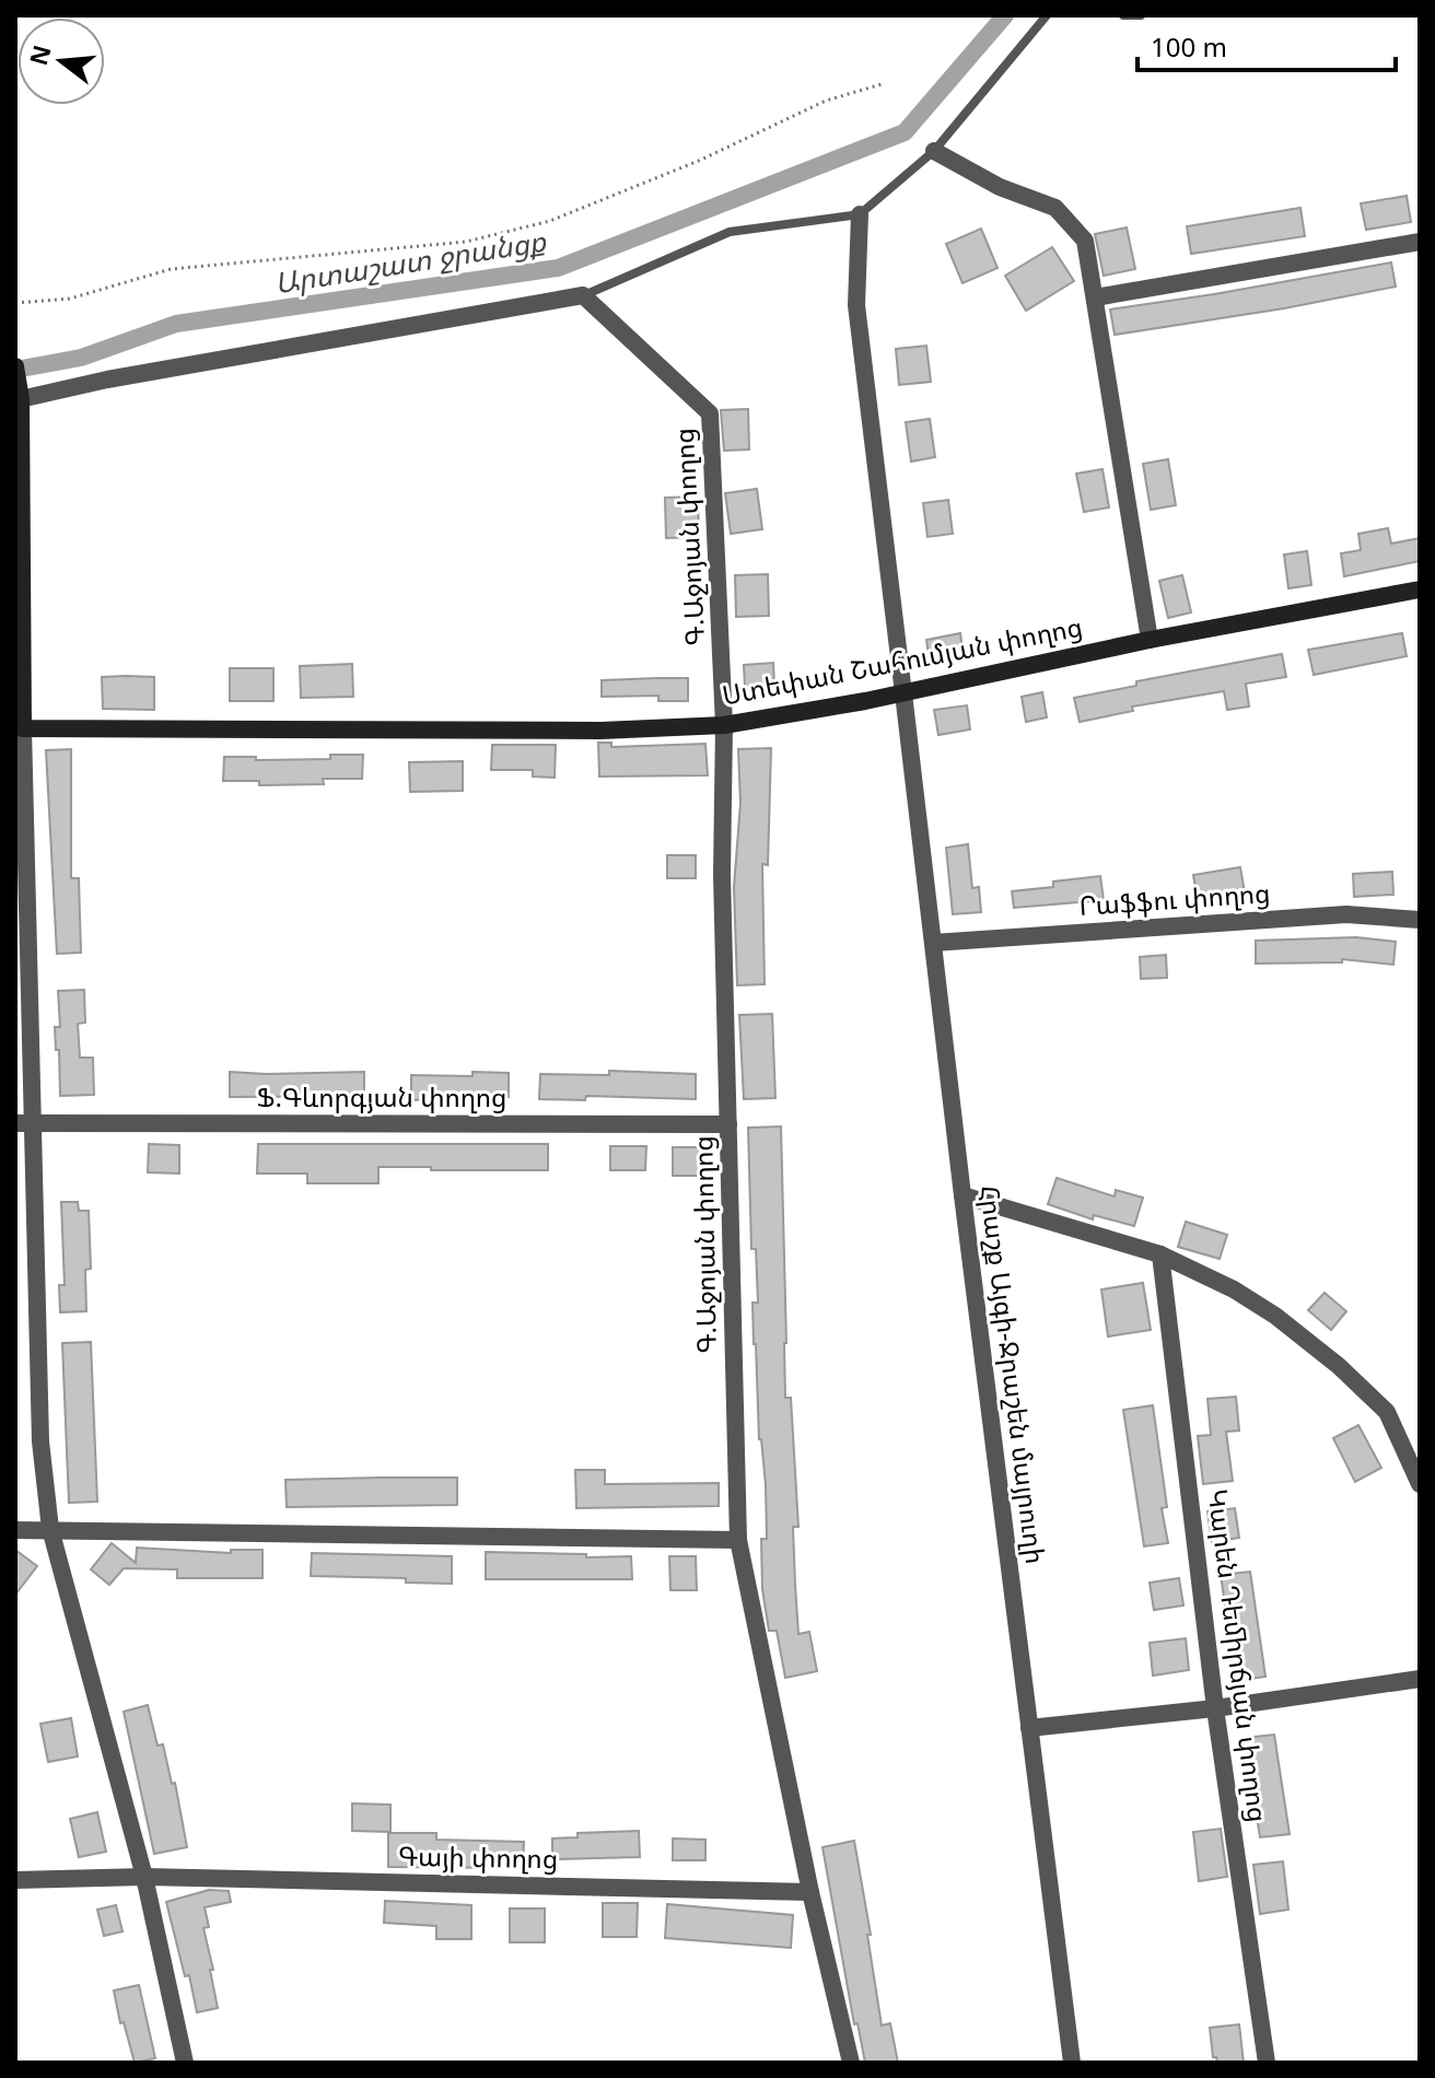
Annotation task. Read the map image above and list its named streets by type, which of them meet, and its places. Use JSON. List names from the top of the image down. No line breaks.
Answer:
{"streets":{"main road":["Ստեփան Շահումյան փողոց"],"street":["Գ.Աջոյան փողոց","Րաֆֆու փողոց","Ֆ.Գևորգյան փողոց","Հրաշք Այգի-Ջրաշեն մայրուղի","Կարեն Դեմիրճյան փողոց","Գայի փողոց"]},"crossings":[["Գ.Աջոյան փողոց","Ստեփան Շահումյան փողոց"],["Գ.Աջոյան փողոց","Ֆ.Գևորգյան փողոց"],["Գ.Աջոյան փողոց","Գայի փողոց"],["Ստեփան Շահումյան փողոց","Հրաշք Այգի-Ջրաշեն մայրուղի"],["Րաֆֆու փողոց","Հրաշք Այգի-Ջրաշեն մայրուղի"]],"water":["Արտաշատ ջրանցք"],"scale_bar":"100 m","north":"left"}
